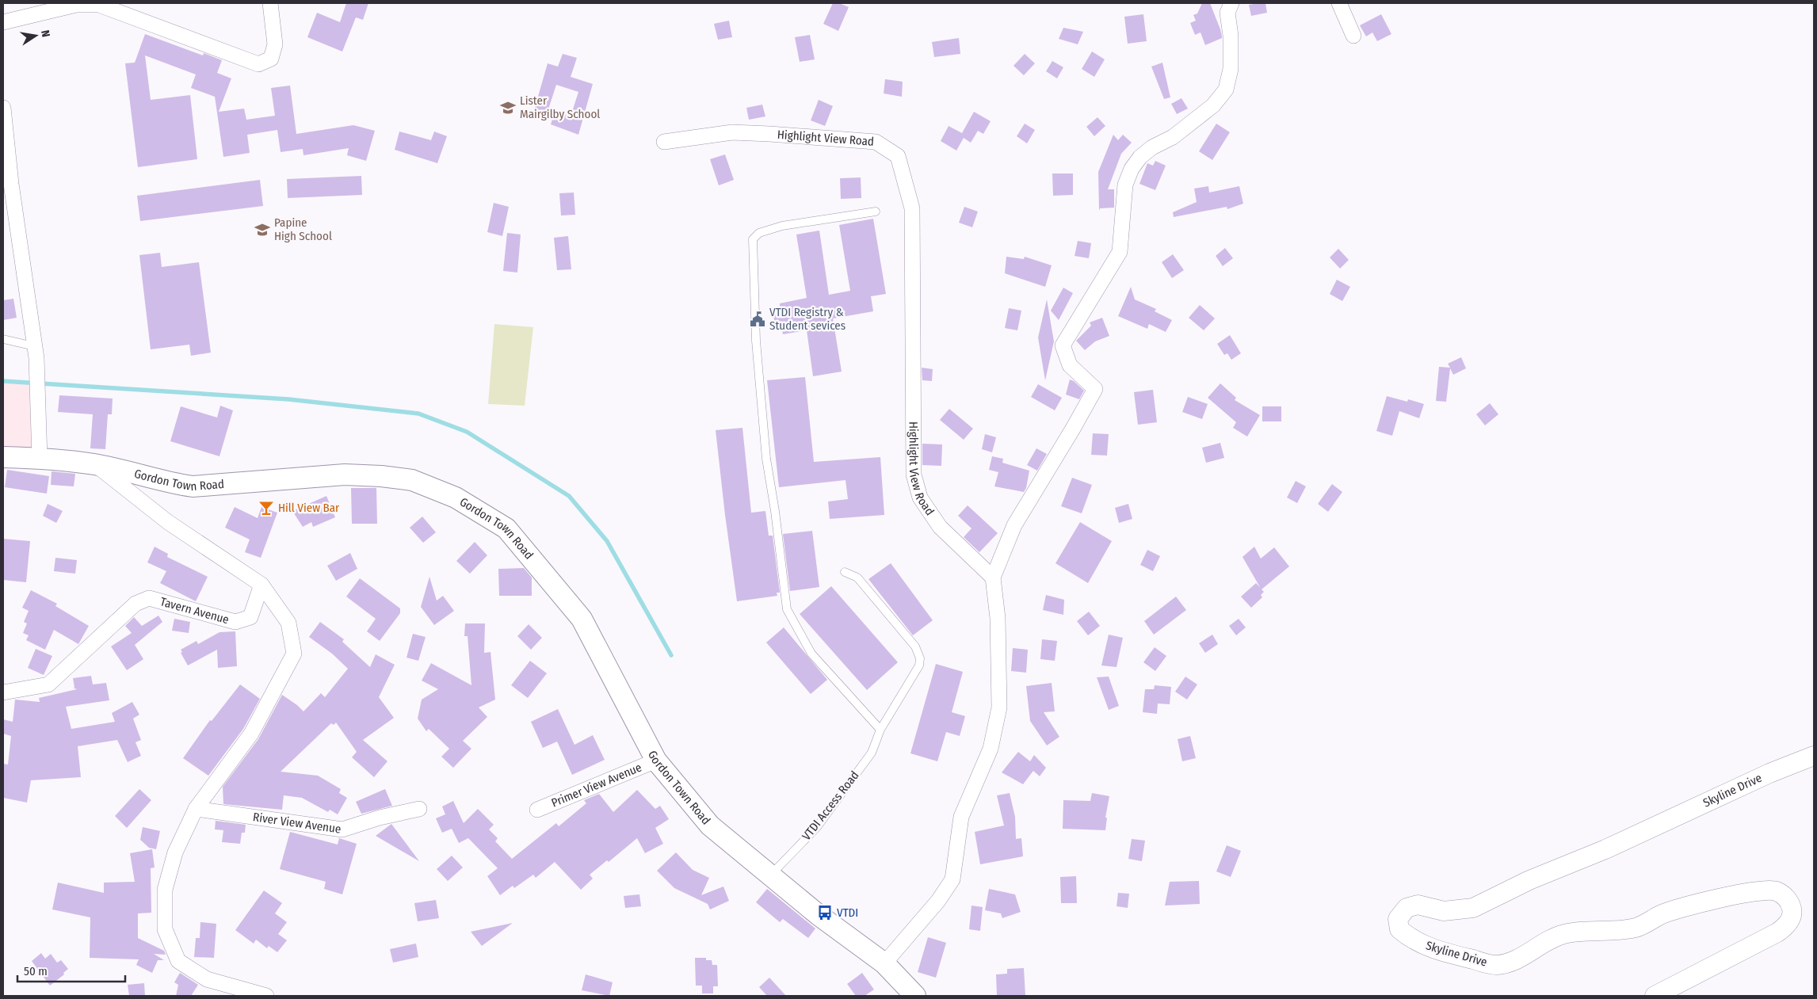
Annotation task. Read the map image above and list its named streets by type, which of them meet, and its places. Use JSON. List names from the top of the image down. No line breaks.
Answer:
{"streets":{"main road":["Gordon Town Road"],"street":["Highlight View Road","Tavern Avenue","Primer View Avenue","Skyline Drive","River View Avenue"],"lane":["VTDI Access Road"]},"crossings":[["Gordon Town Road","Primer View Avenue"],["Gordon Town Road","VTDI Access Road"]],"places":{"school or university":["Lister Mairgilby School","Papine High School"],"public building":["VTDI Registry & Student sevices"],"bar":["Hill View Bar"],"bus stop":["VTDI"]},"scale_bar":"50 m","north":"right"}
